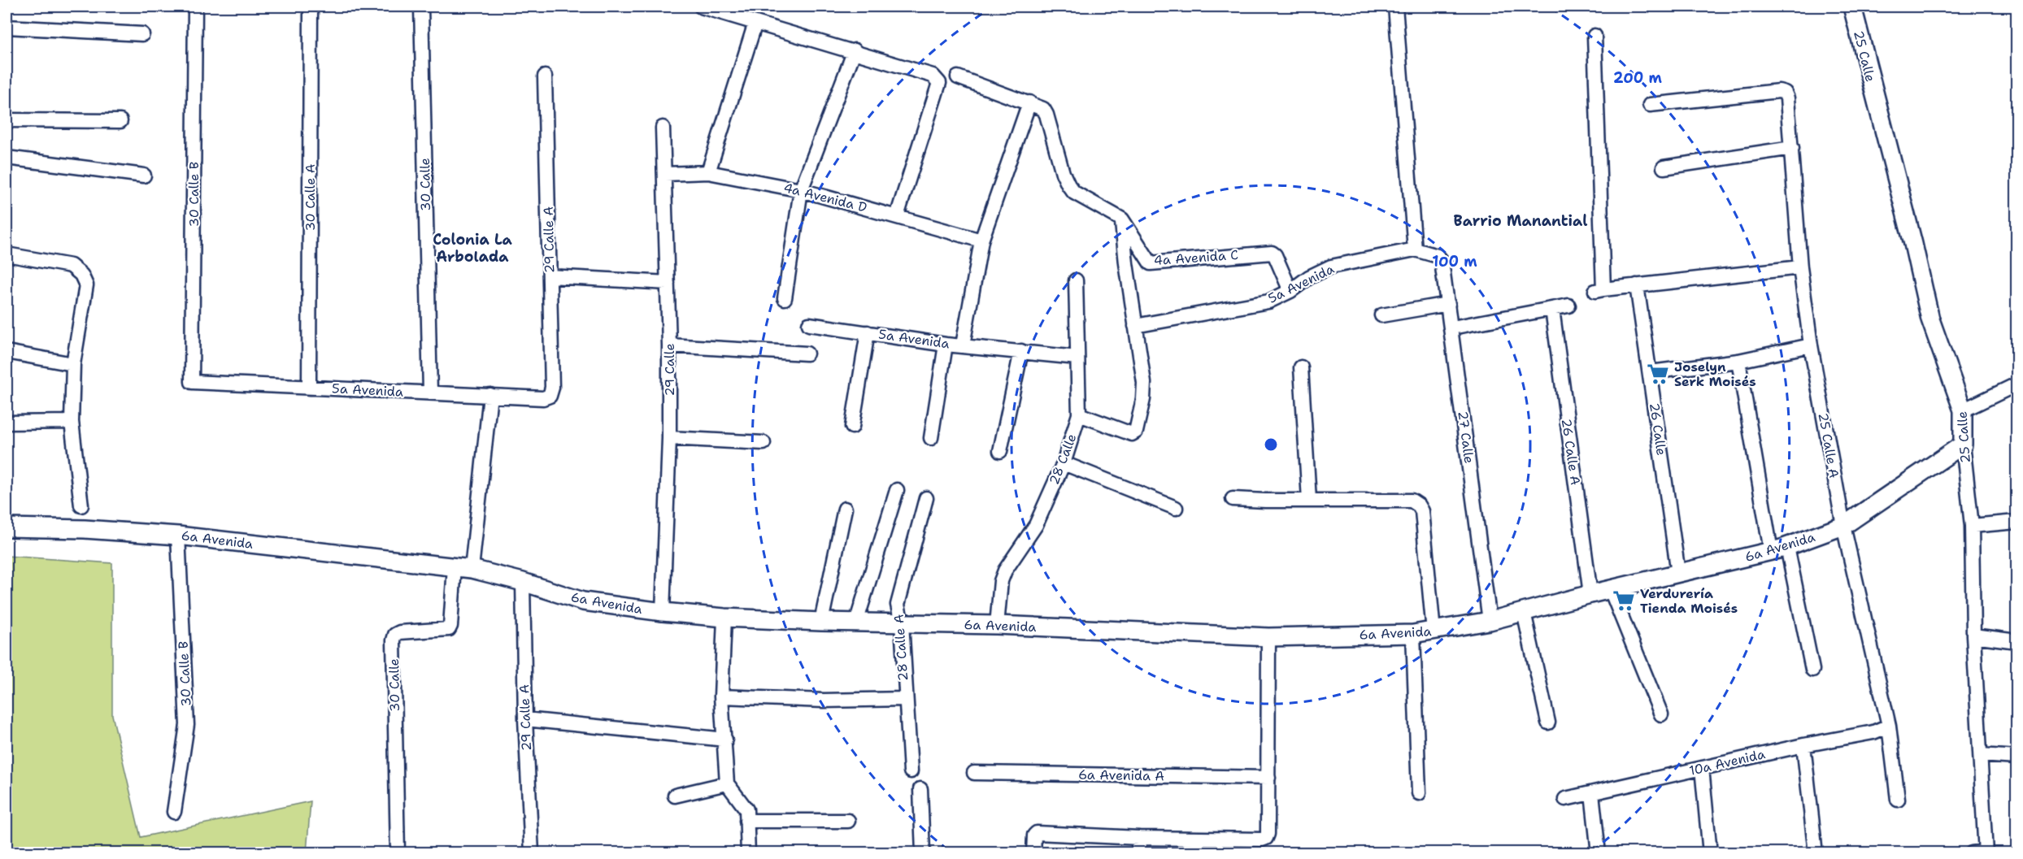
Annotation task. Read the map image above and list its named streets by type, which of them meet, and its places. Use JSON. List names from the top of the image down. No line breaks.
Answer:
{"streets":{"street":["25 Calle","30 Calle","30 Calle B","30 Calle A","4a Avenida D","29 Calle A","4a Avenida C","5a Avenida","29 Calle","26 Calle","27 Calle","25 Calle A","26 Calle A","28 Calle","6a Avenida","28 Calle A","10a Avenida","6a Avenida A"]},"crossings":[["25 Calle","6a Avenida"],["30 Calle","5a Avenida"],["30 Calle","6a Avenida"],["30 Calle B","5a Avenida"],["30 Calle B","6a Avenida"],["30 Calle A","5a Avenida"],["4a Avenida D","29 Calle"],["29 Calle A","5a Avenida"],["29 Calle A","6a Avenida"],["4a Avenida C","5a Avenida"],["5a Avenida","27 Calle"],["5a Avenida","28 Calle"],["29 Calle","6a Avenida"],["26 Calle","6a Avenida"],["27 Calle","6a Avenida"],["25 Calle A","6a Avenida"],["25 Calle A","10a Avenida"],["26 Calle A","6a Avenida"],["28 Calle","6a Avenida"],["6a Avenida","28 Calle A"]],"districts":["Barrio Manantial","Colonia La Arbolada"],"places":{"supermarket":["Joselyn Serk Moisés","Verdurería Tienda Moisés"]},"rings":["200 m","100 m"]}
